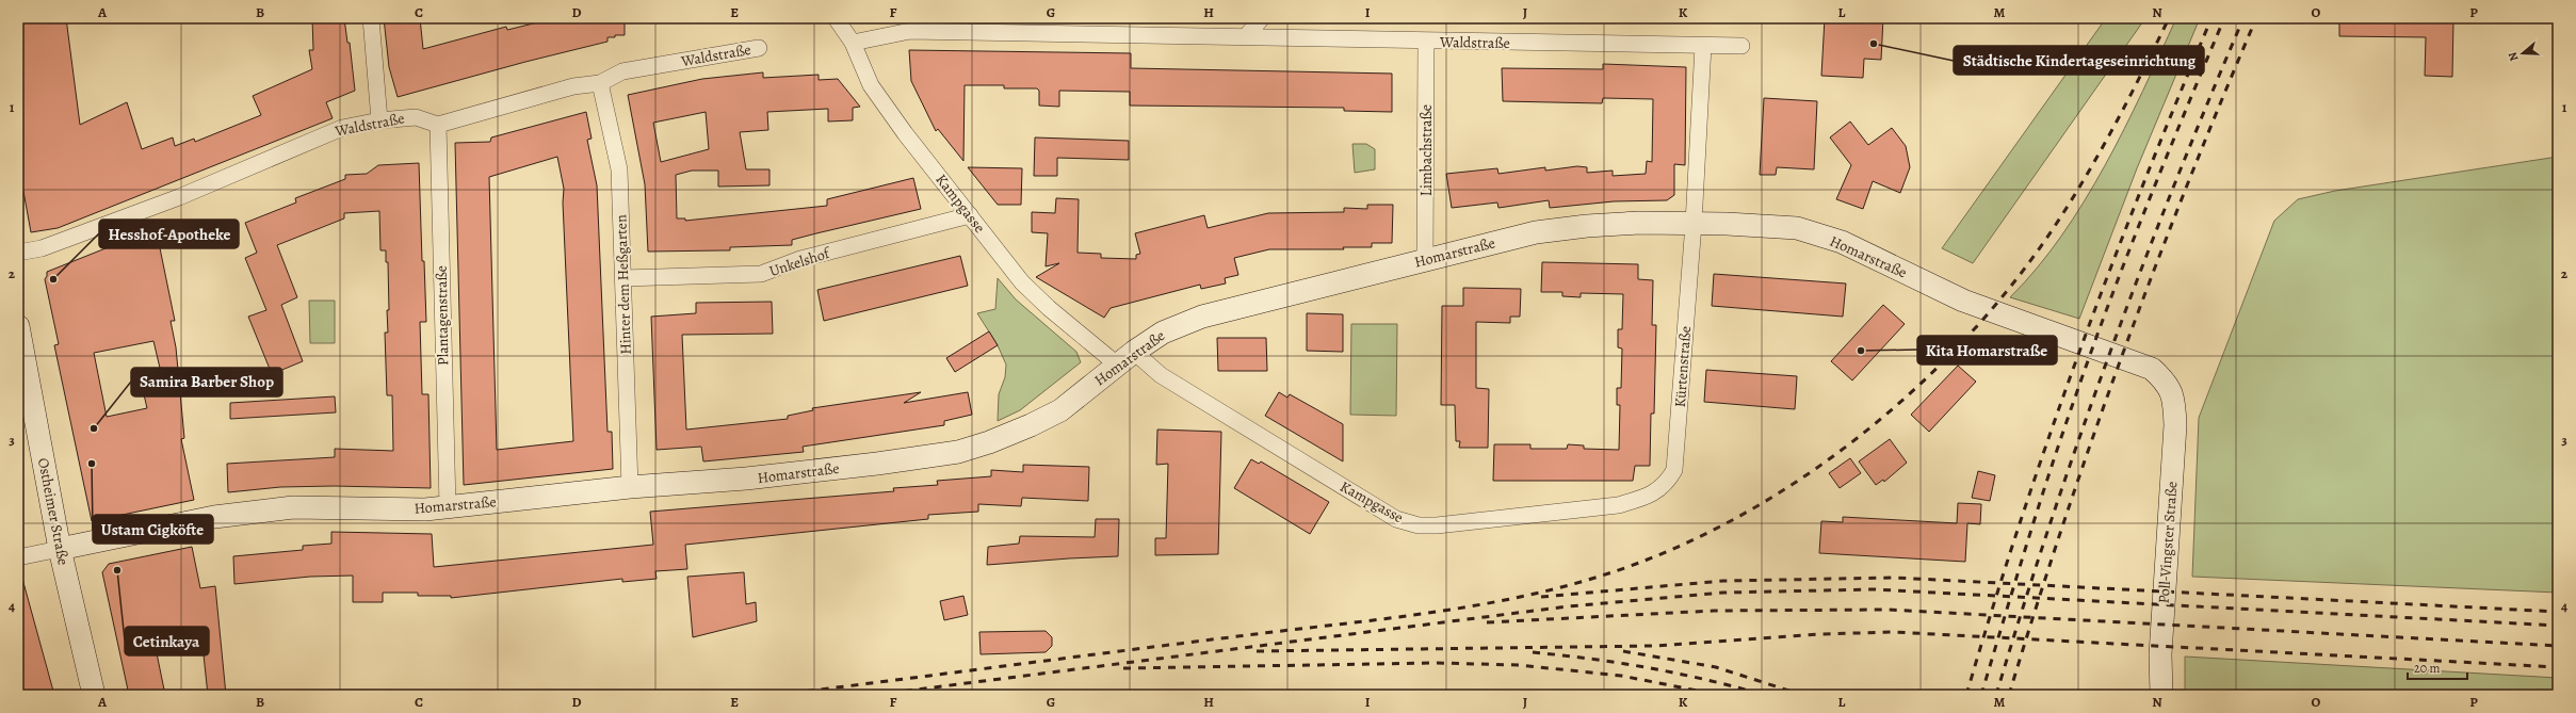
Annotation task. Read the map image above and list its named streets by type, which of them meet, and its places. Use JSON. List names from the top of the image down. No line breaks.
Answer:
{"streets":{"street":["Waldstraße","Limbachstraße","Kampgasse","Homarstraße","Unkelshof","Hinter dem Heßgarten","Plantagenstraße","Kürtenstraße","Ostheimer Straße","Poll-Vingster Straße"]},"crossings":[["Waldstraße","Limbachstraße"],["Waldstraße","Kampgasse"],["Waldstraße","Hinter dem Heßgarten"],["Waldstraße","Plantagenstraße"],["Limbachstraße","Homarstraße"],["Kampgasse","Homarstraße"],["Kampgasse","Unkelshof"],["Kampgasse","Kürtenstraße"],["Homarstraße","Hinter dem Heßgarten"],["Homarstraße","Plantagenstraße"],["Homarstraße","Kürtenstraße"],["Homarstraße","Ostheimer Straße"],["Homarstraße","Poll-Vingster Straße"],["Unkelshof","Hinter dem Heßgarten"]],"places":["Städtische Kindertageseinrichtung","Hesshof-Apotheke","Kita Homarstraße","Samira Barber Shop","Ustam Cigköfte","Cetinkaya"],"scale_bar":"20 m","north":"left","grid":{"columns":["A","B","C","D","E","F","G","H","I","J","K","L","M","N","O","P"],"rows":["1","2","3","4"]}}
